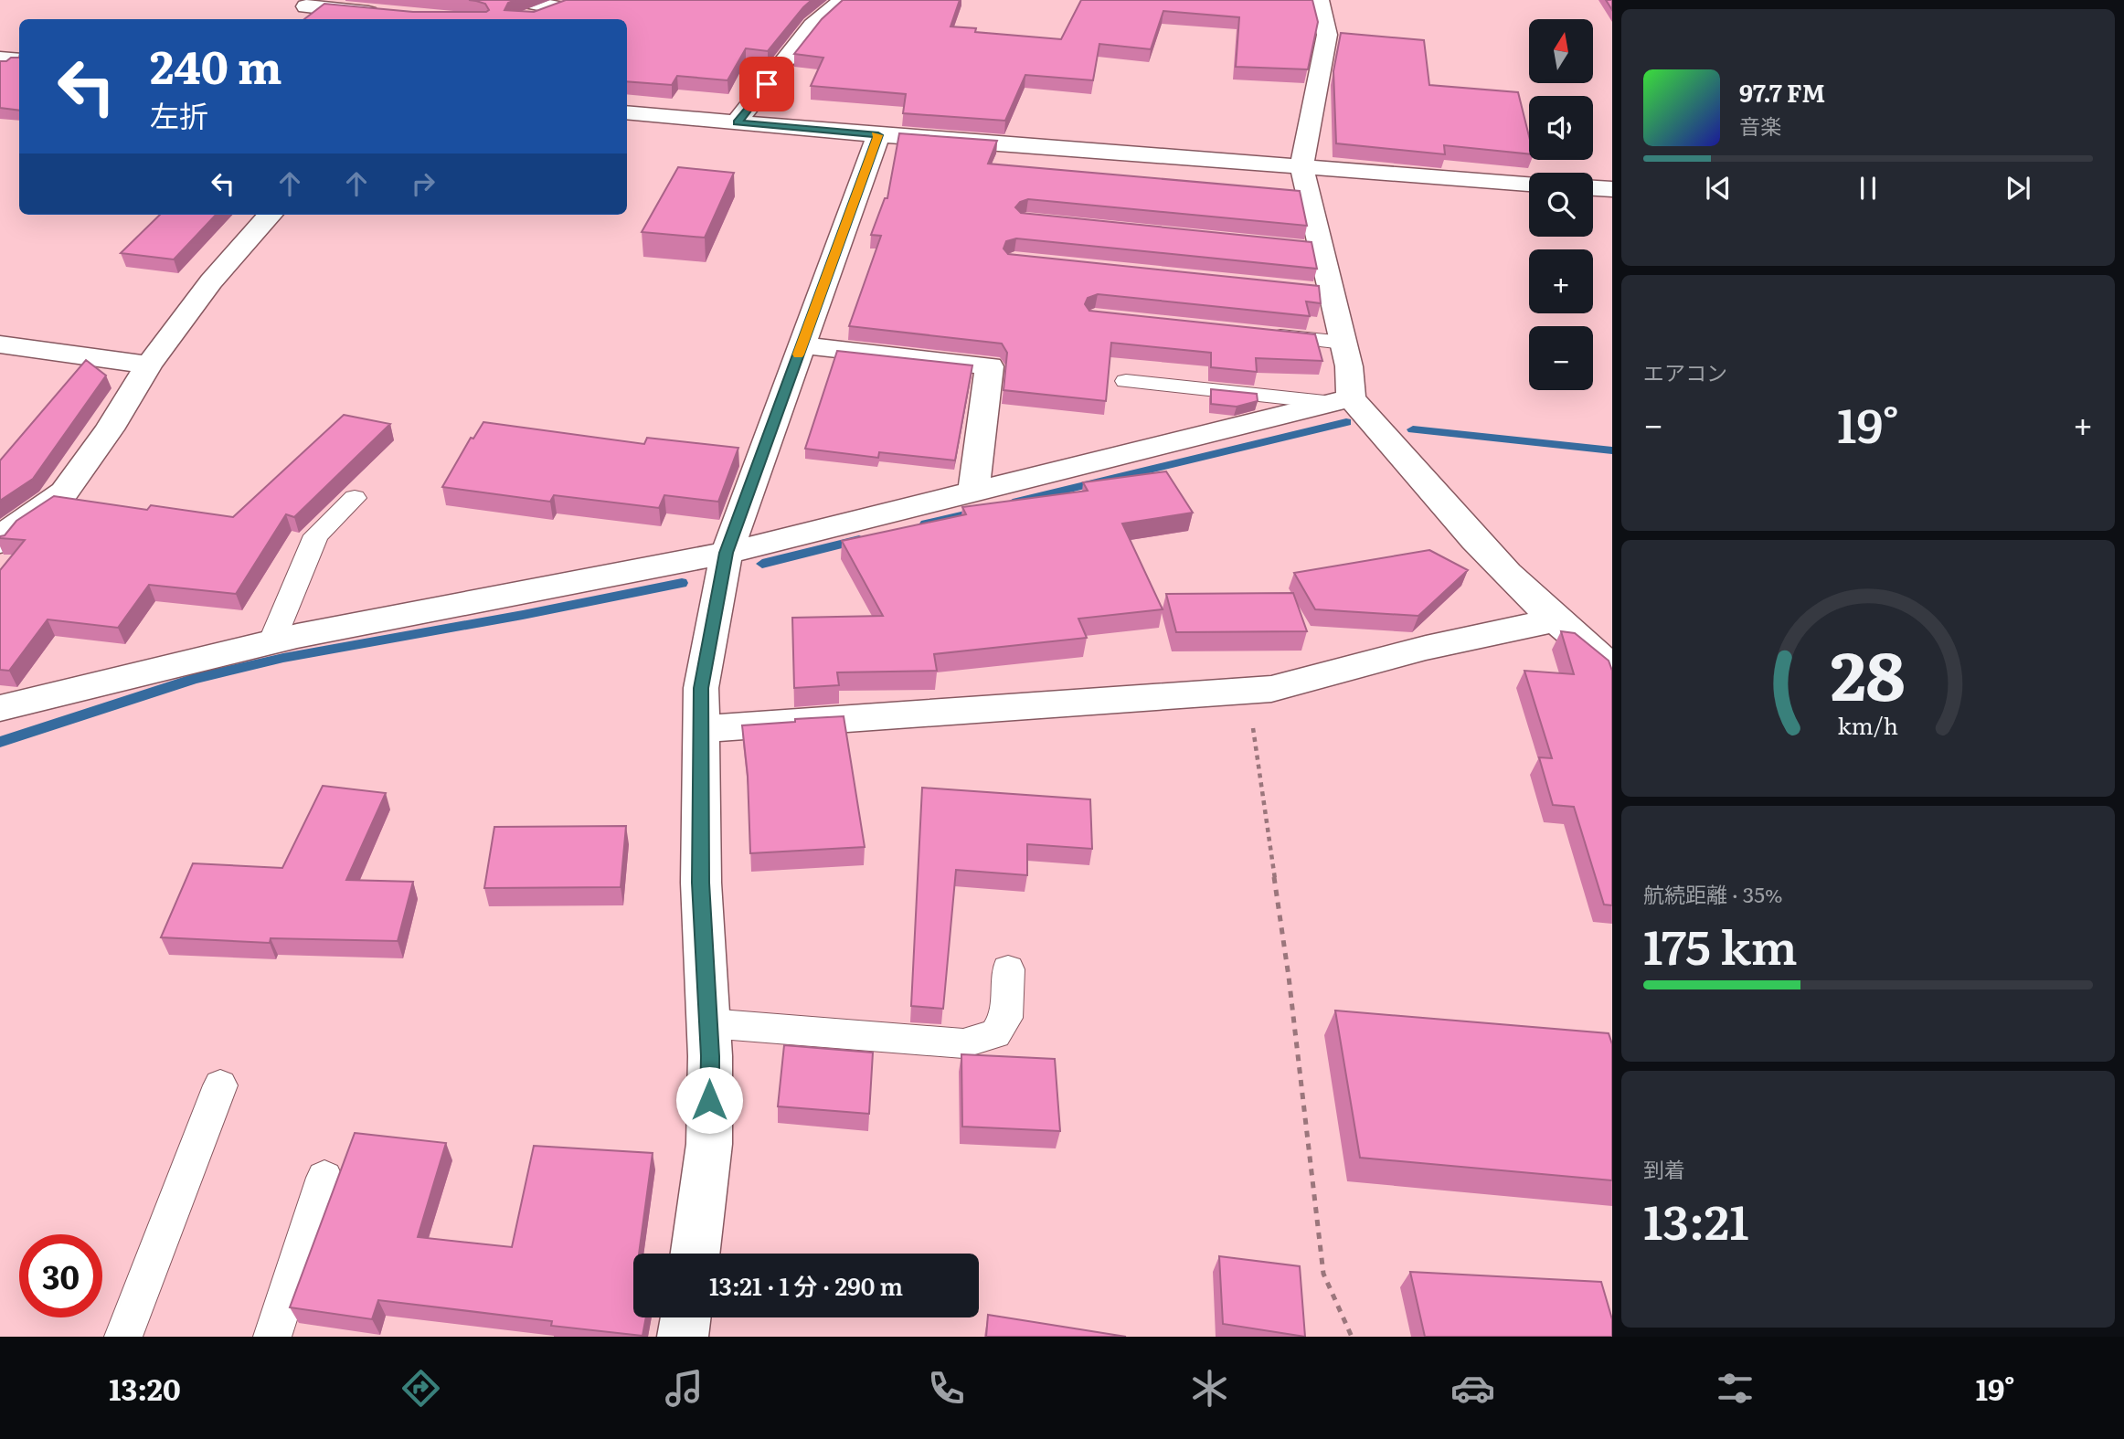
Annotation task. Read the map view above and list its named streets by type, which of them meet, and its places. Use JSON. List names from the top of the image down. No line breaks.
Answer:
{"north":"top","page":{"map_buttons":["+","−"],"turn":["240 m","左折"],"song":["97.7 FM","音楽"],"tile":["エアコン",["航続距離 · 35%","175 km"],["到着","13:21"]],"heat":["−","19°","+"],"limit":"30","trip":"13:21 · 1 分 · 290 m","tabs":["13:20","19°"],"gauge":["28","km/h"]}}
